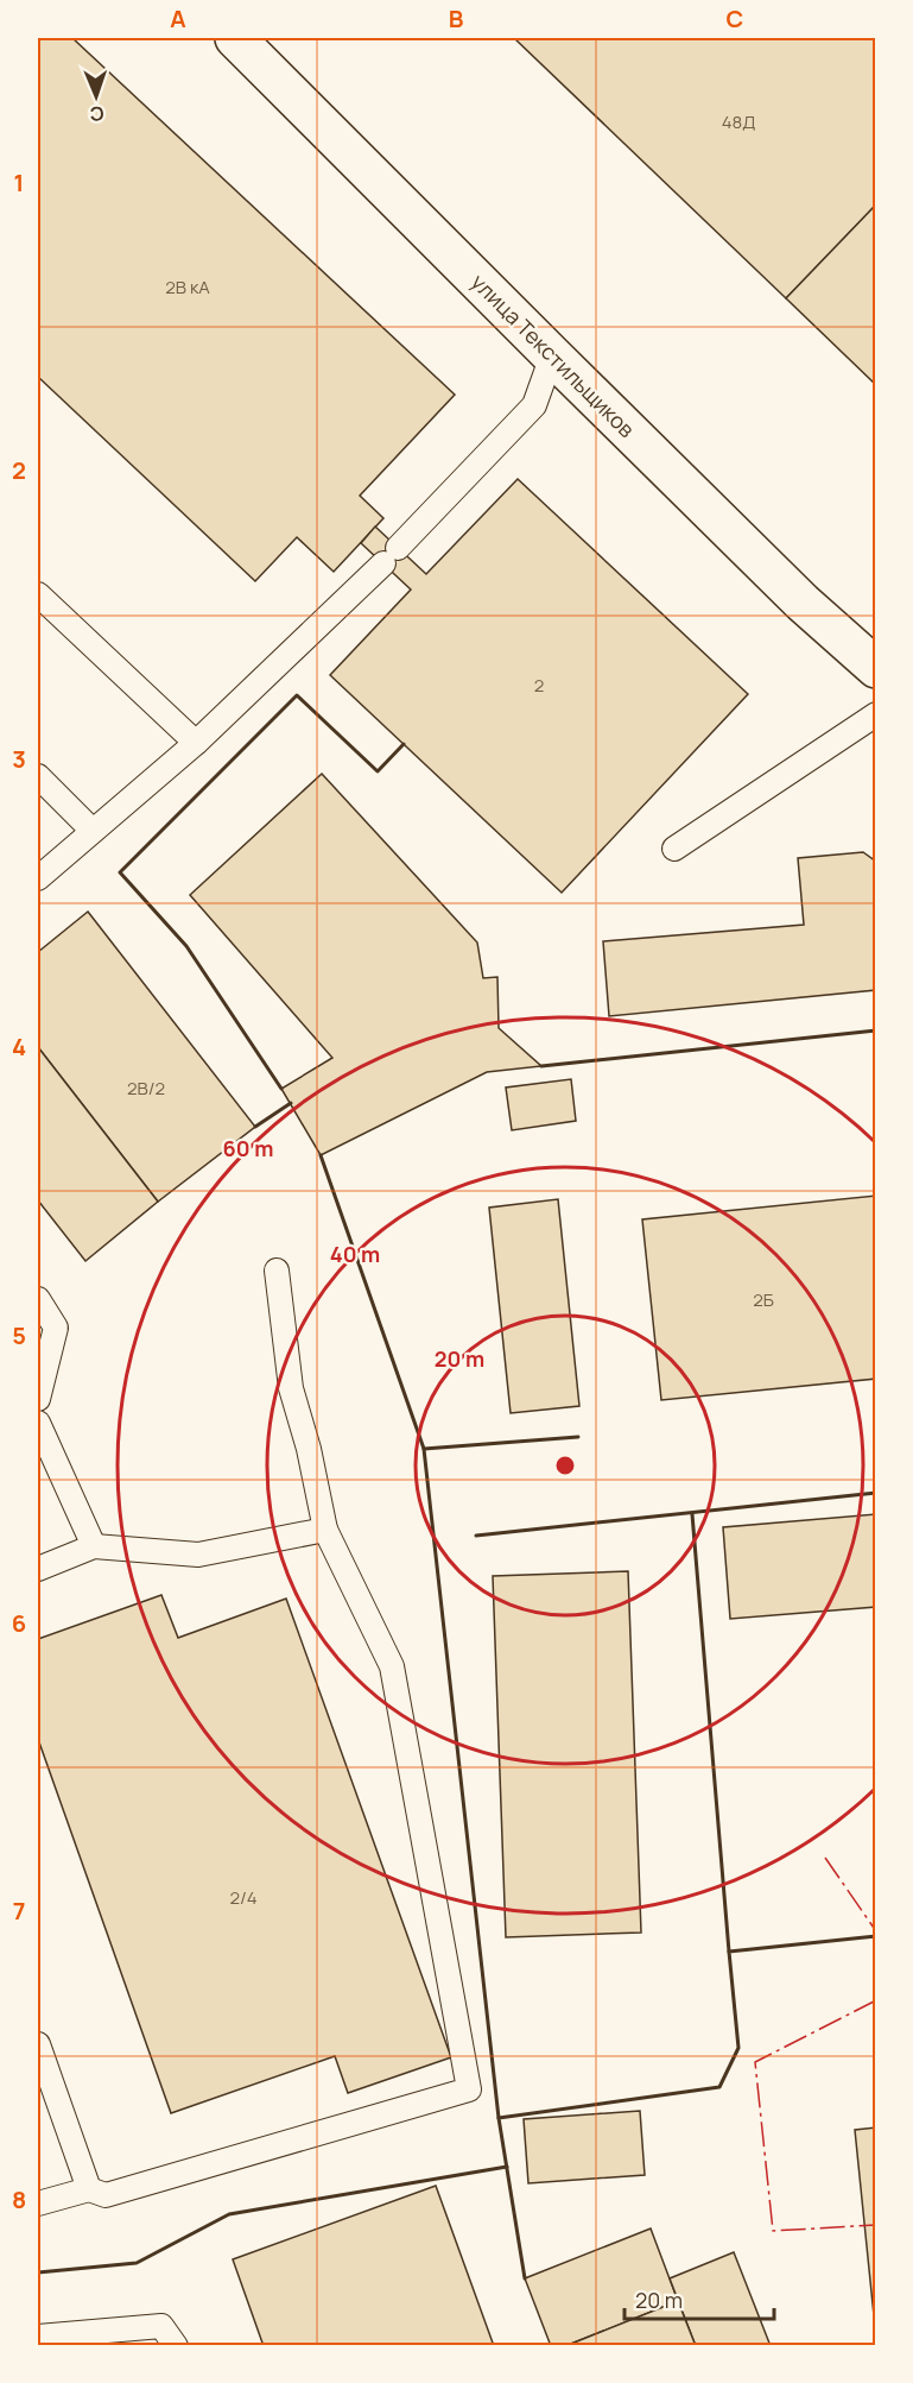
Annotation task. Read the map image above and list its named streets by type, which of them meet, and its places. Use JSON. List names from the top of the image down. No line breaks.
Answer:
{"streets":{"street":["улица Текстильщиков"]},"house_numbers":["48Д","2В кА","2","2В/2","2Б","2/4"],"scale_bar":"20 m","north":"bottom","grid":{"columns":["A","B","C"],"rows":["1","2","3","4","5","6","7","8"]},"rings":["60 m","40 m","20 m"]}
